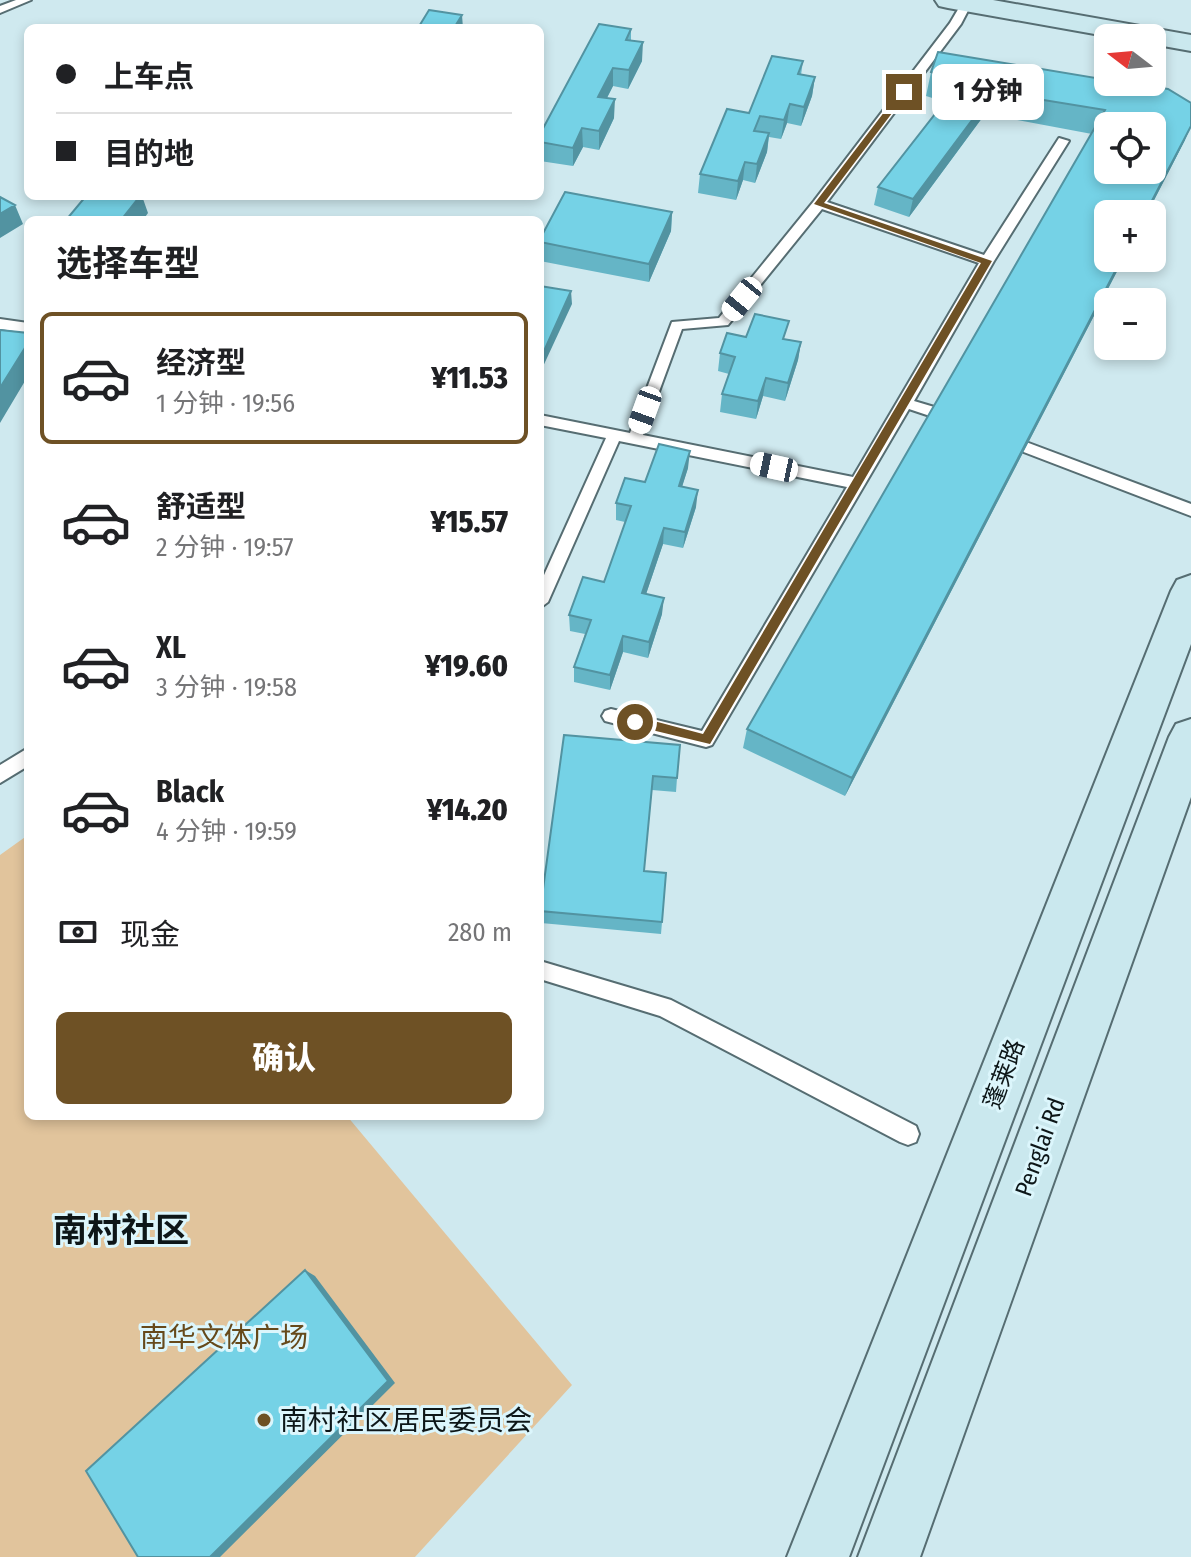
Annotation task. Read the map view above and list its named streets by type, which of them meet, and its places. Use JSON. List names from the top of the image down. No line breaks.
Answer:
{"streets":{"main road":["蓬莱路","Penglai Rd"]},"districts":["南村社区"],"parks":["南华文体广场"],"places":["南村社区居民委员会"],"north":"left","page":{"map_buttons":["+","−"],"banner":["上车点","目的地"],"bubble":"1 分钟","heading":"选择车型","list":[{"name":"经济型","note":"1 分钟 · 19:56","value":"¥11.53"},{"name":"舒适型","note":"2 分钟 · 19:57","value":"¥15.57"},{"name":"XL","note":"3 分钟 · 19:58","value":"¥19.60"},{"name":"Black","note":"4 分钟 · 19:59","value":"¥14.20"}],"pay":["现金","280 m"],"buttons":"确认"}}
